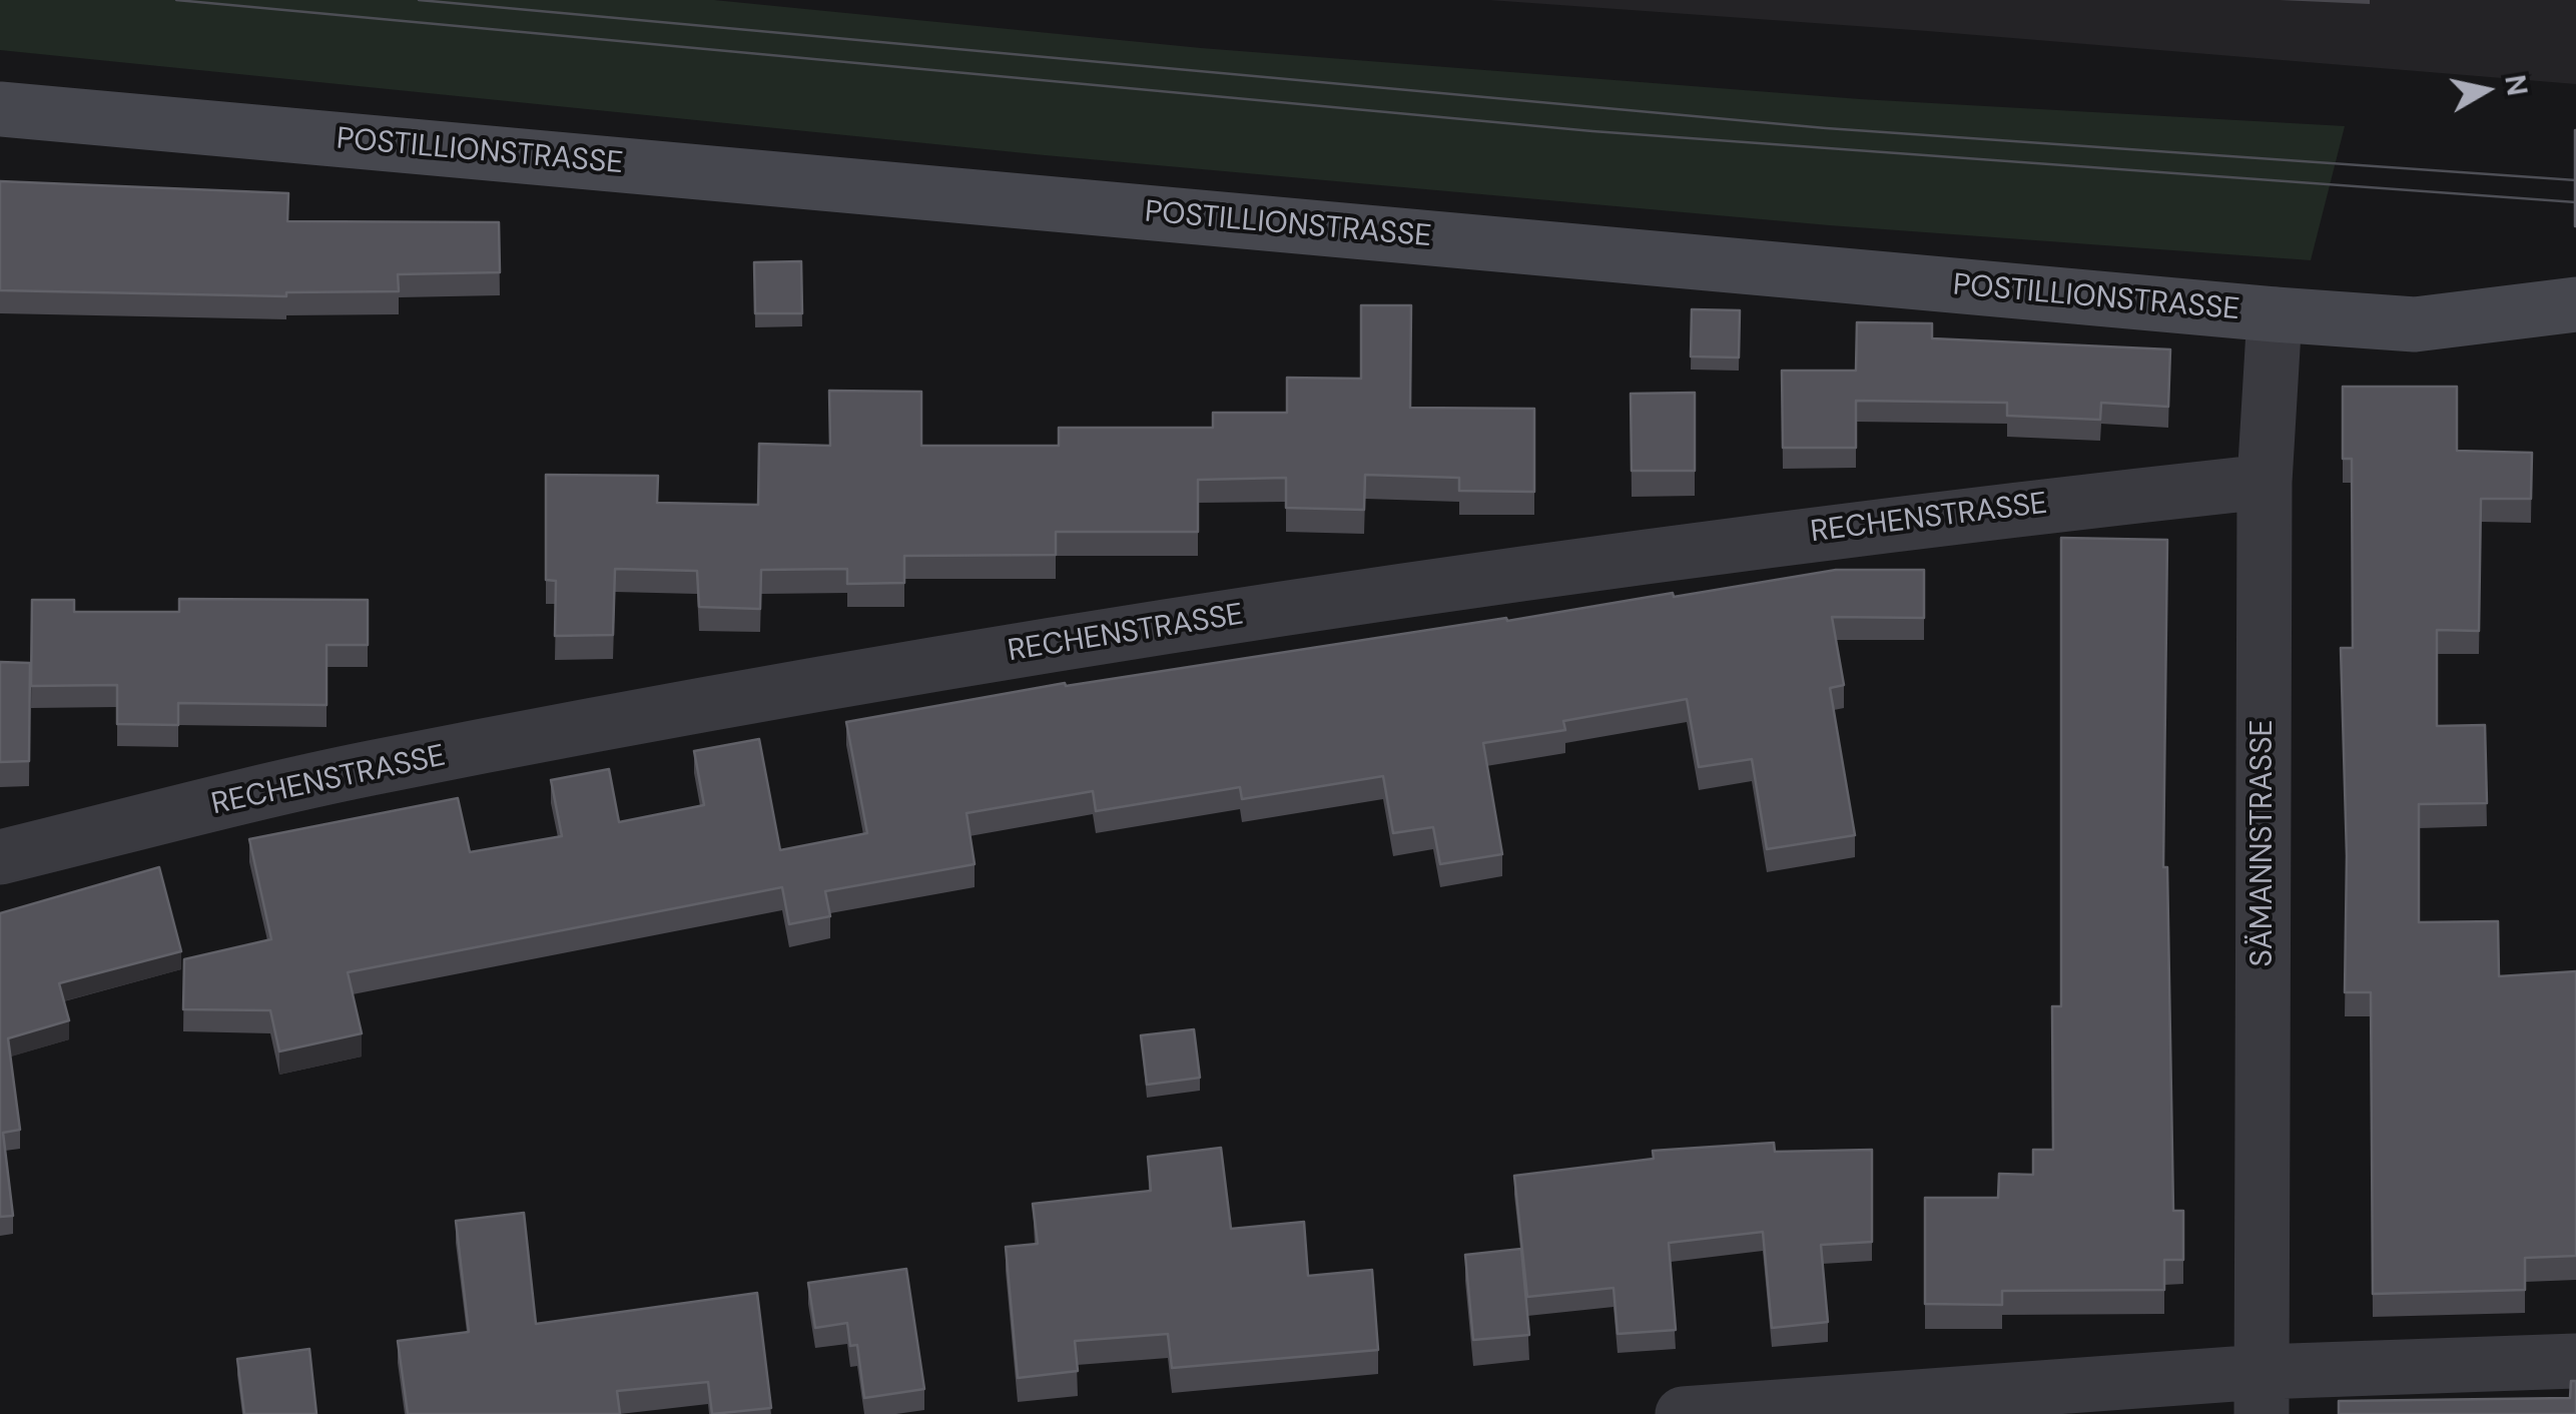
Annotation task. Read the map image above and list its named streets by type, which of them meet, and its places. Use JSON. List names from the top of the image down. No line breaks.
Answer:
{"streets":{"street":["POSTILLIONSTRASSE","RECHENSTRASSE","SÄMANNSTRASSE"]},"crossings":[["POSTILLIONSTRASSE","SÄMANNSTRASSE"],["RECHENSTRASSE","SÄMANNSTRASSE"]],"north":"right"}
